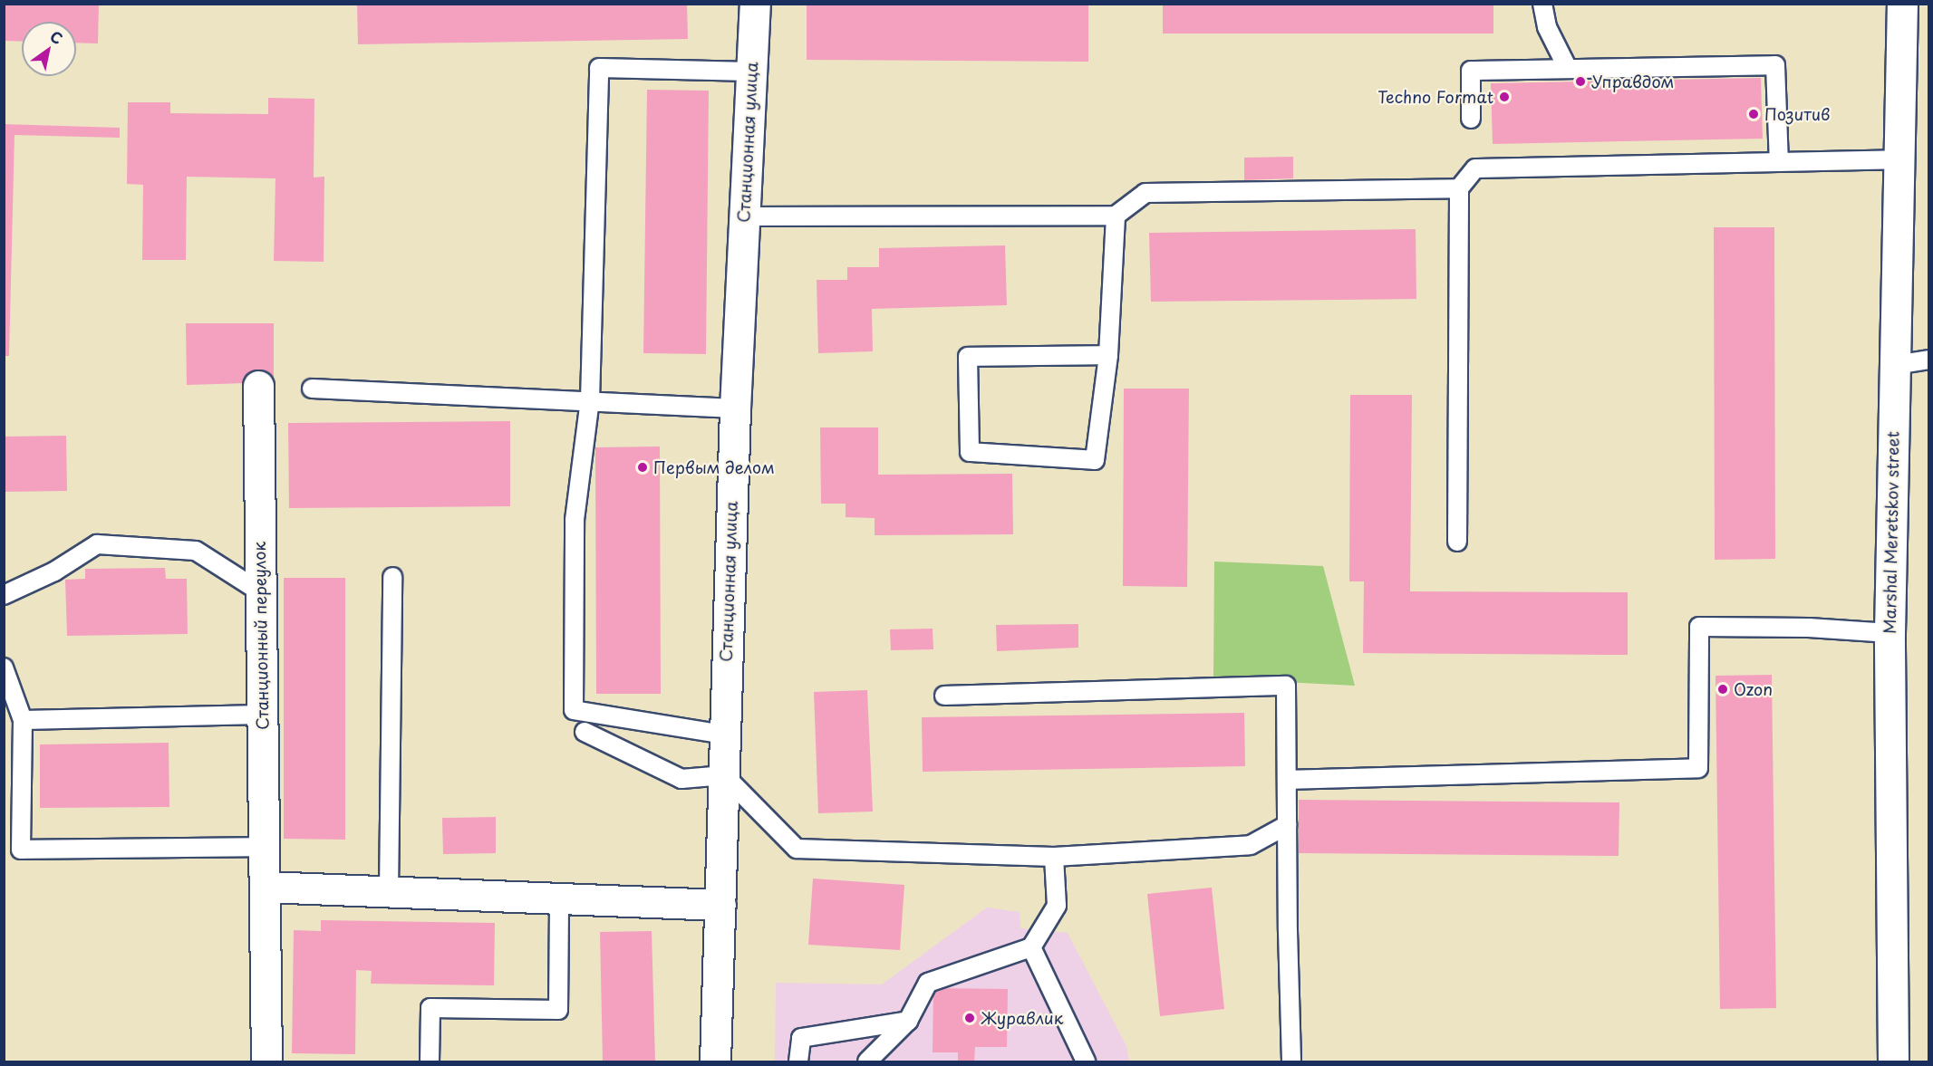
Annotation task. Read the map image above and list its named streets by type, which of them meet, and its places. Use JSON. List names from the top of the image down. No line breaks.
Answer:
{"streets":{"street":["Станционная улица","Marshal Meretskov street","Станционный переулок"]},"places":["Управдом","Techno Format","Позитив","Первым делом","Ozon","Журавлик"],"north":"top right"}
